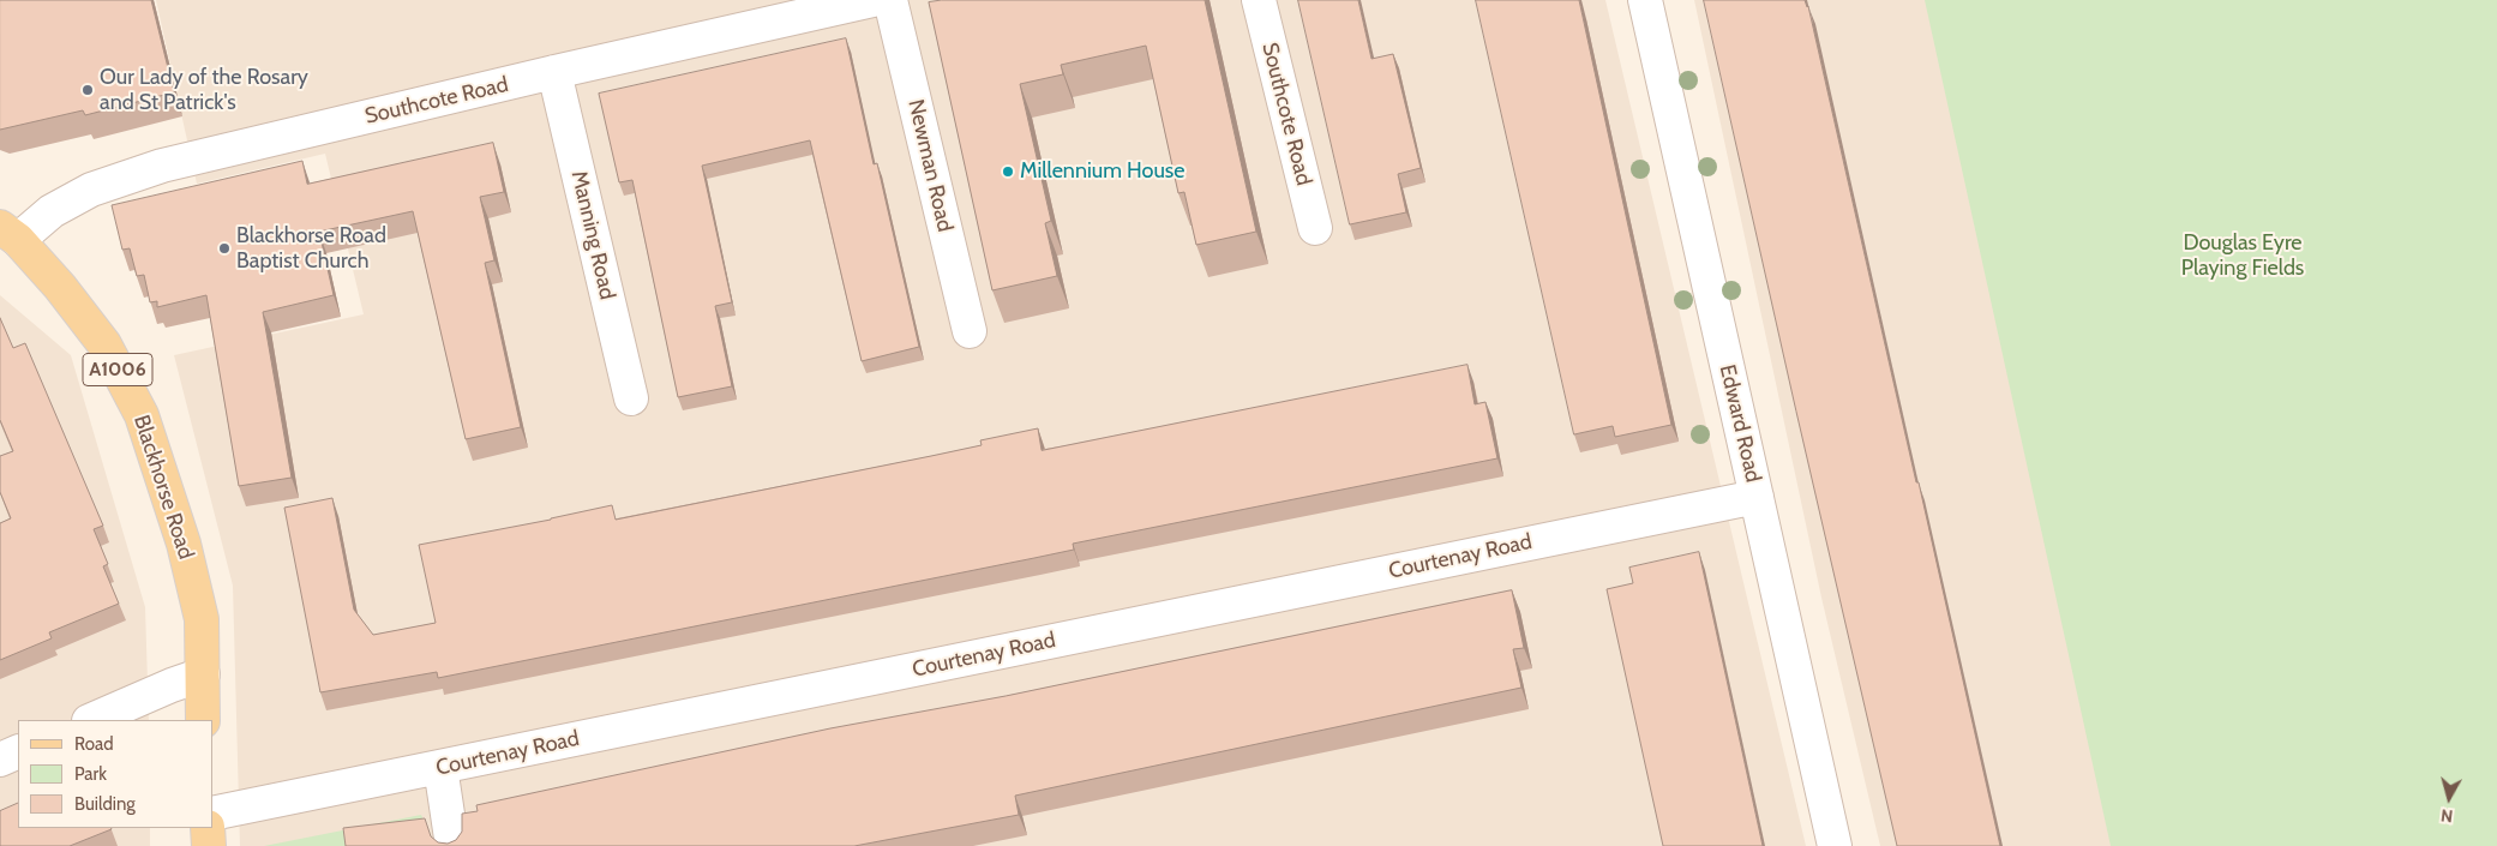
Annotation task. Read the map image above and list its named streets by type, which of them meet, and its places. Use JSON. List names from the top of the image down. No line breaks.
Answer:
{"streets":{"main road":["A1006","Blackhorse Road"],"street":["Southcote Road","Newman Road","Manning Road","Edward Road","Courtenay Road"]},"crossings":[["Southcote Road","Manning Road"],["Southcote Road","Blackhorse Road"],["Edward Road","Courtenay Road"]],"parks":["Douglas Eyre Playing Fields"],"places":["Our Lady of the Rosary and St Patrick's","Millennium House","Blackhorse Road Baptist Church"],"legend":["Road","Park","Building"],"north":"bottom"}
